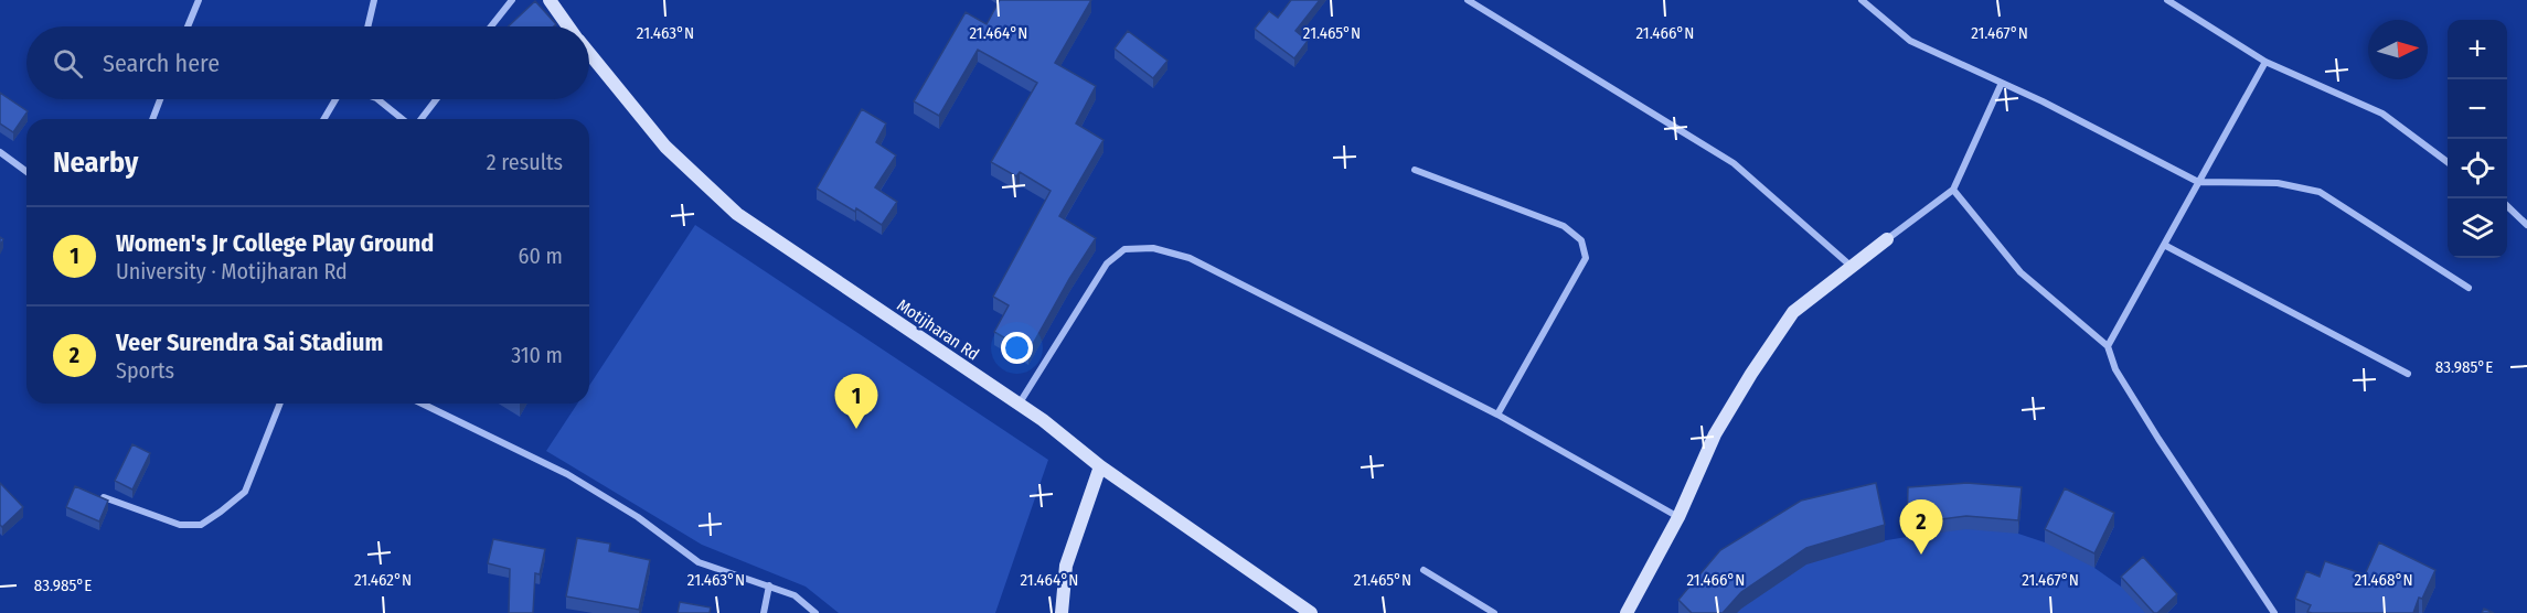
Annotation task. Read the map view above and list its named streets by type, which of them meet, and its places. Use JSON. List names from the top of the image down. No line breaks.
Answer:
{"streets":{"main road":["Motijharan Rd"]},"north":"right","page":{"map_buttons":["+","−"],"search":"Search here","heading":["Nearby","2 results"],"list":[{"mark":"1","name":"Women's Jr College Play Ground","note":"University · Motijharan Rd","value":"60 m"},{"mark":"2","name":"Veer Surendra Sai Stadium","note":"Sports","value":"310 m"}],"pins":["1","2"]},"coordinates":["21.463°N","21.464°N","21.465°N","21.466°N","21.467°N","83.985°E","21.462°N","21.468°N"]}
